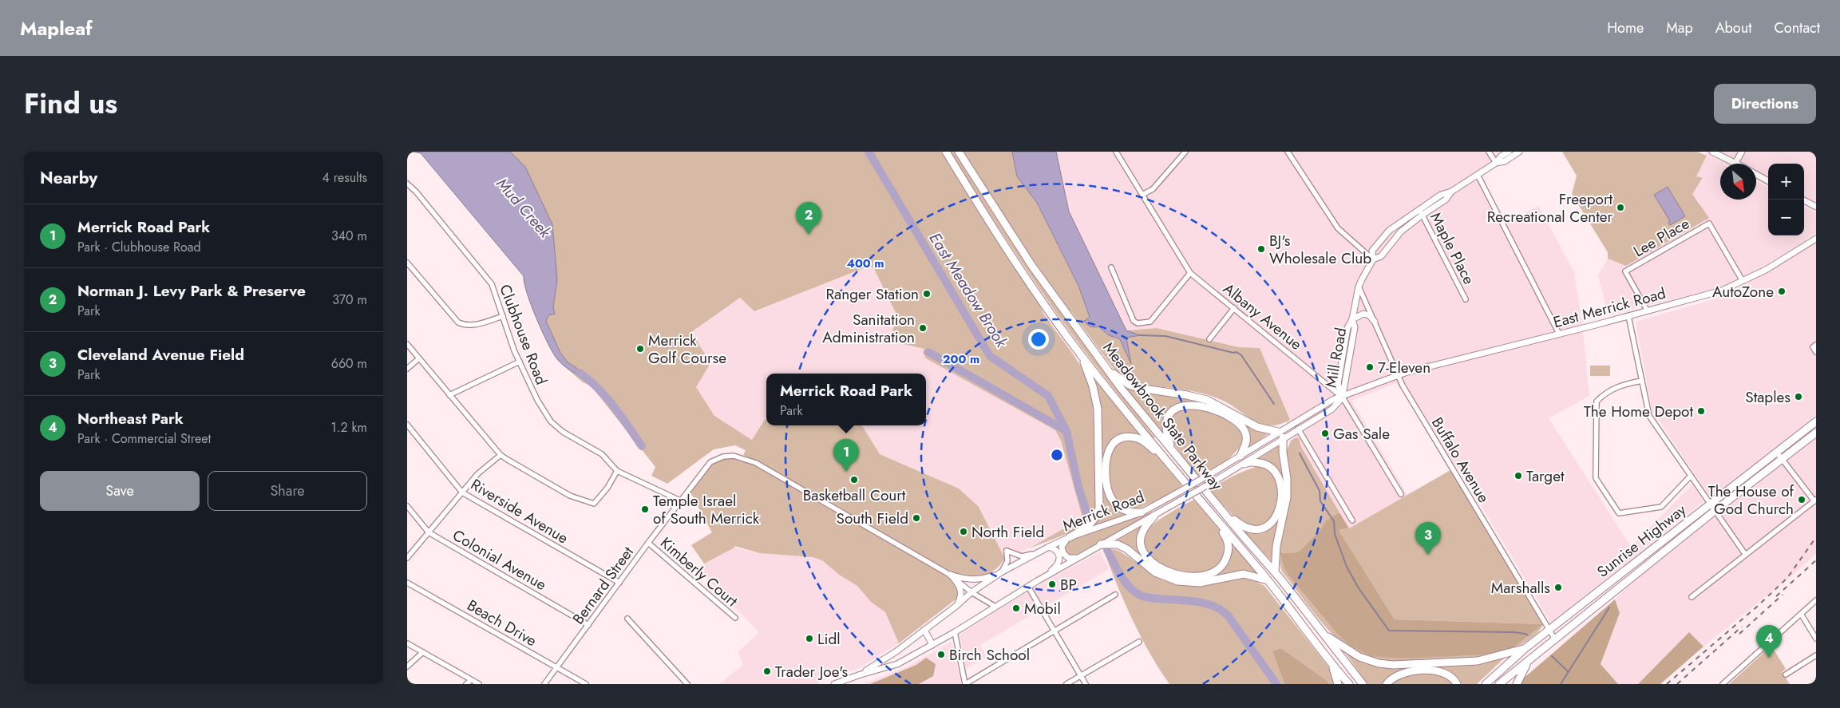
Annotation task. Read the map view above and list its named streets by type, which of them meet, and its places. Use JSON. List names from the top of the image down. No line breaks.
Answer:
{"streets":{"highway":["Meadowbrook State Parkway","Sunrise Highway"],"main road":["East Merrick Road","Mill Road","Merrick Road"],"street":["Lee Place","Maple Place","Albany Avenue","Clubhouse Road","Buffalo Avenue","Riverside Avenue","Colonial Avenue","Kimberly Court","Bernard Street","Beach Drive"]},"crossings":[["Lee Place","East Merrick Road"],["Maple Place","Mill Road"],["East Merrick Road","Buffalo Avenue"],["East Merrick Road","Merrick Road"],["Albany Avenue","Mill Road"],["Albany Avenue","Merrick Road"],["Clubhouse Road","Bernard Street"],["Mill Road","Buffalo Avenue"],["Mill Road","Merrick Road"],["Buffalo Avenue","Merrick Road"],["Buffalo Avenue","Sunrise Highway"],["Riverside Avenue","Bernard Street"],["Colonial Avenue","Bernard Street"],["Kimberly Court","Bernard Street"],["Bernard Street","Beach Drive"]],"water":["Mud Creek","East Meadow Brook"],"places":["Freeport Recreational Center","BJ's Wholesale Club","AutoZone","Ranger Station","Sanitation Administration","Merrick Golf Course","7-Eleven","Staples","The Home Depot","Gas Sale","Target","Basketball Court","The House of God Church","Temple Israel of South Merrick","South Field","North Field","BP","Marshalls","Mobil","Lidl","Birch School","Trader Joe's"],"north":"bottom right","page":{"header":"Mapleaf","nav":["Home","Map","About","Contact"],"title":"Find us","buttons":["Directions",["Save","Share"]],"heading":["Nearby","4 results"],"map_buttons":["+","−"],"pins":["2","1","3","4"],"list":[{"mark":"1","name":"Merrick Road Park","note":"Park · Clubhouse Road","value":"340 m"},{"mark":"2","name":"Norman J. Levy Park & Preserve","note":"Park","value":"370 m"},{"mark":"3","name":"Cleveland Avenue Field","note":"Park","value":"660 m"},{"mark":"4","name":"Northeast Park","note":"Park · Commercial Street","value":"1.2 km"}],"popup":["Merrick Road Park","Park"]},"rings":["400 m","200 m"]}
